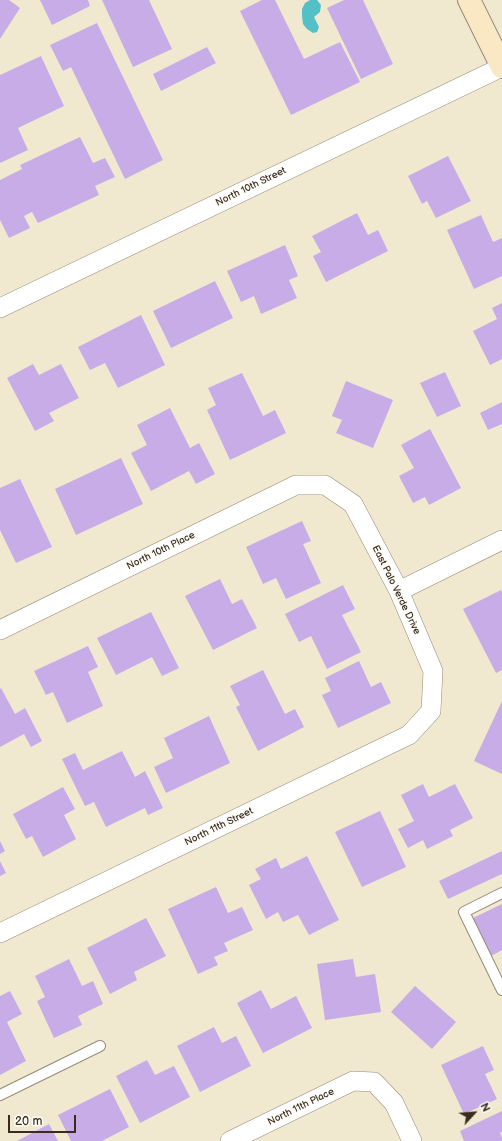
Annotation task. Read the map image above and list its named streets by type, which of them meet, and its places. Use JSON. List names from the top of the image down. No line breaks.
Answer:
{"streets":{"street":["North 10th Street","North 10th Place","East Palo Verde Drive","North 11th Street","North 11th Place"]},"crossings":[["North 10th Place","East Palo Verde Drive"],["East Palo Verde Drive","North 11th Street"]],"scale_bar":"20 m","north":"top right"}
